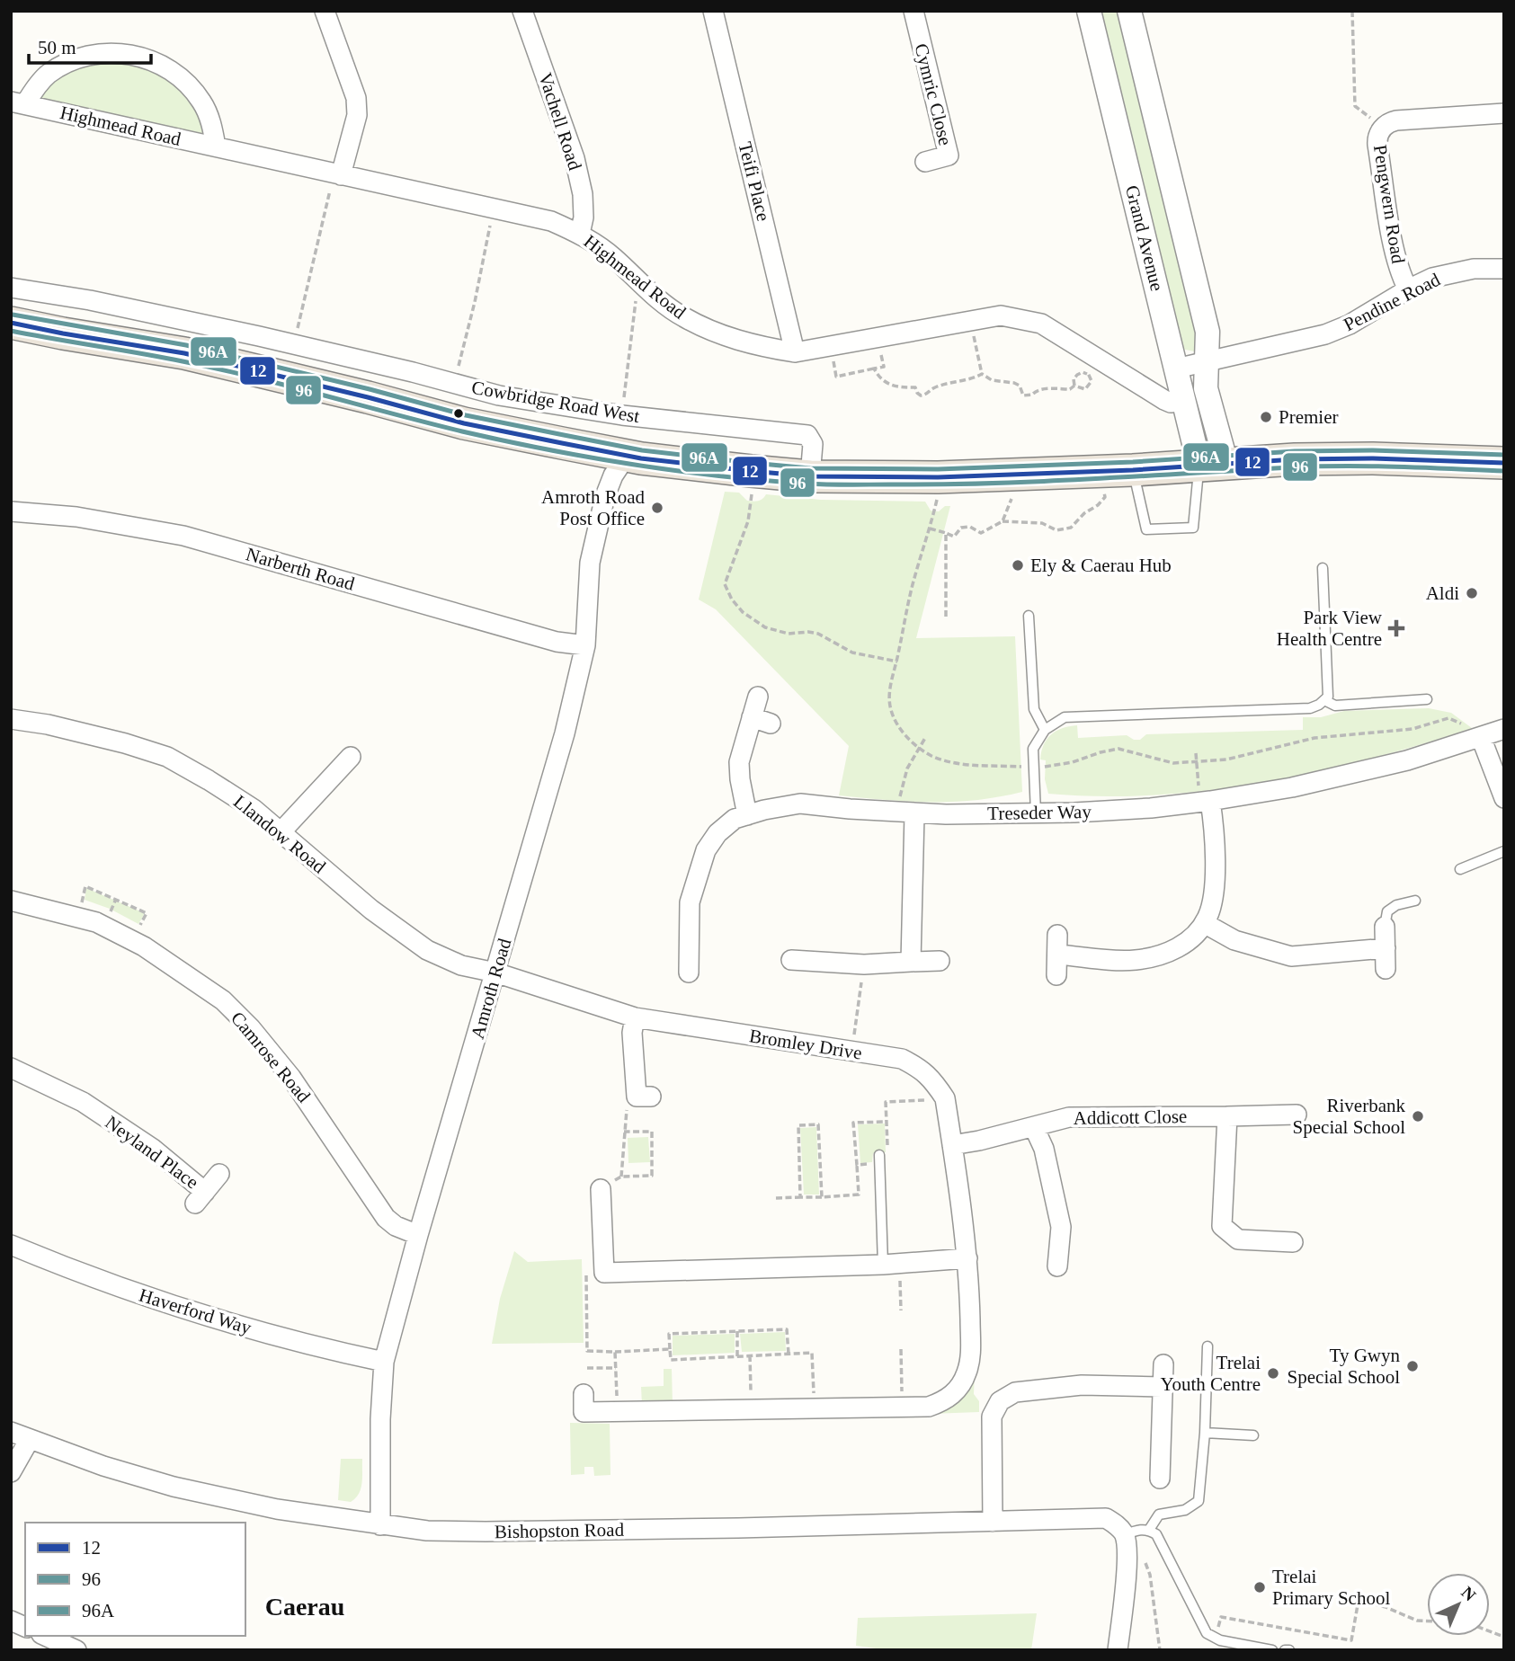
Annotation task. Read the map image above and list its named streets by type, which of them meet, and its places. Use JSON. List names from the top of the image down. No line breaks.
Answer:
{"streets":{"highway":["Cowbridge Road West"],"street":["Cymric Close","Vachell Road","Highmead Road","Teifi Place","Pengwern Road","Grand Avenue","Pendine Road","Narberth Road","Treseder Way","Llandow Road","Amroth Road","Bromley Drive","Camrose Road","Addicott Close","Neyland Place","Haverford Way","Bishopston Road"]},"crossings":[["Vachell Road","Highmead Road"],["Highmead Road","Teifi Place"],["Highmead Road","Grand Avenue"],["Pengwern Road","Pendine Road"],["Grand Avenue","Pendine Road"],["Grand Avenue","Cowbridge Road West"],["Cowbridge Road West","Amroth Road"],["Narberth Road","Amroth Road"],["Llandow Road","Amroth Road"],["Llandow Road","Bromley Drive"],["Amroth Road","Bromley Drive"],["Amroth Road","Camrose Road"],["Amroth Road","Haverford Way"],["Amroth Road","Bishopston Road"],["Bromley Drive","Addicott Close"]],"districts":["Caerau"],"places":{"other":["Premier","Amroth Road Post Office","Ely & Caerau Hub","Aldi","Riverbank Special School","Ty Gwyn Special School","Trelai Youth Centre","Trelai Primary School"],"health":["Park View Health Centre"]},"lines":["transit line 96A","transit line 12","transit line 96"],"legend":["12","96","96A"],"scale_bar":"50 m","north":"top right"}
